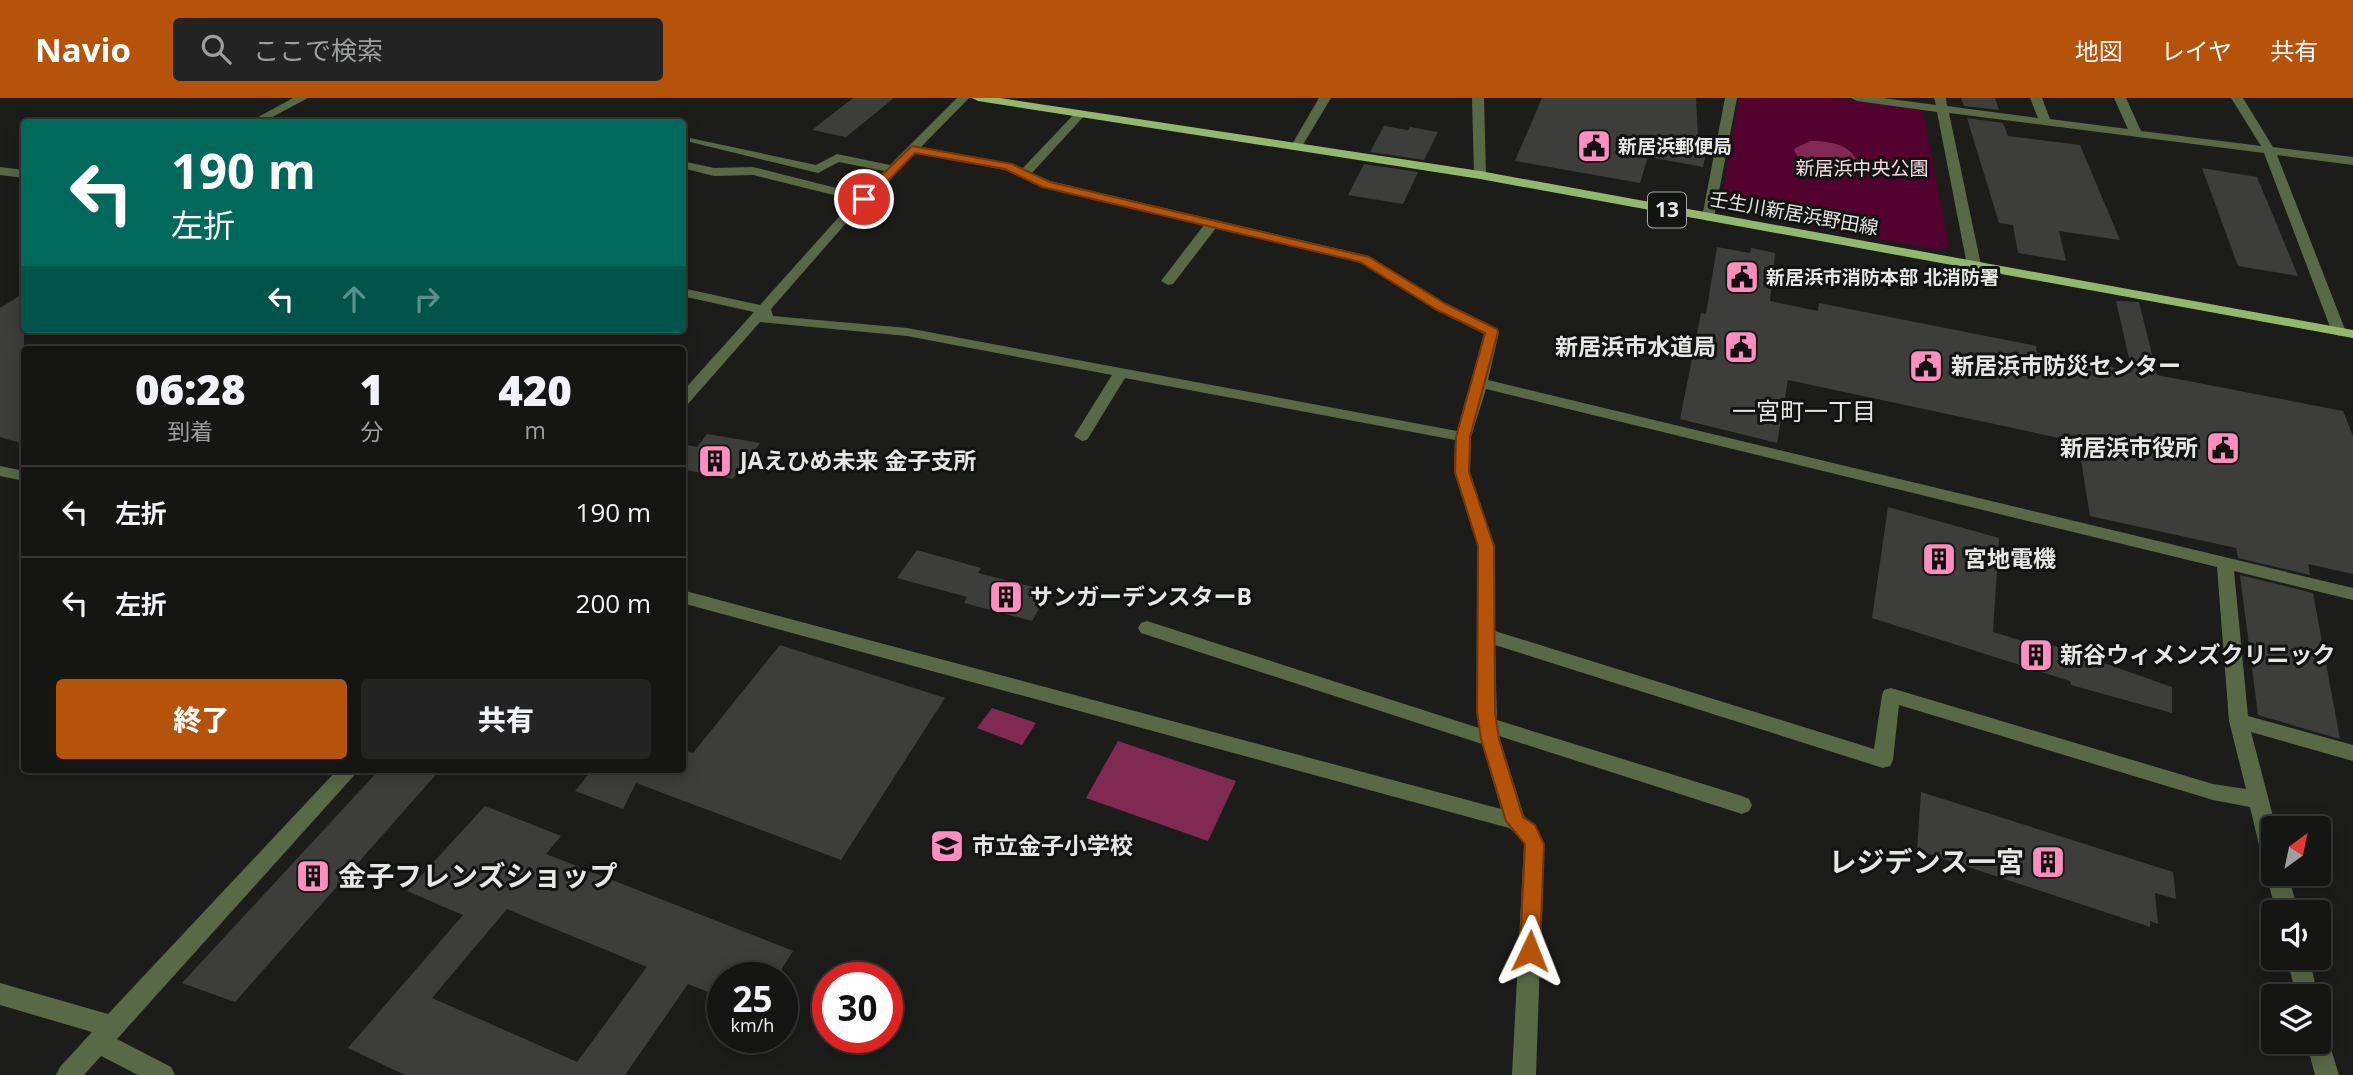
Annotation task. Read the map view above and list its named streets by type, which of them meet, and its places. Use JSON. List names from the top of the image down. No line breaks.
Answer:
{"streets":{"main road":["13","壬生川新居浜野田線"]},"districts":["一宮町一丁目"],"parks":["新居浜中央公園"],"places":{"public building":["新居浜郵便局","新居浜市消防本部 北消防署","新居浜市水道局","新居浜市防災センター","新居浜市役所"],"building":["JAえひめ未来 金子支所","宮地電機","サンガーデンスターB","新谷ウィメンズクリニック","レジデンス一宮","金子フレンズショップ"],"school or university":["市立金子小学校"]},"north":"top right","page":{"header":"Navio","search":"ここで検索","nav":["地図","レイヤ","共有"],"turn":["190 m","左折"],"eta":["06:28","到着","1","分","420","m"],"list":[{"name":"左折","value":"190 m"},{"name":"左折","value":"200 m"}],"buttons":["終了","共有"],"speed":"25 km/h","limit":"30"}}
